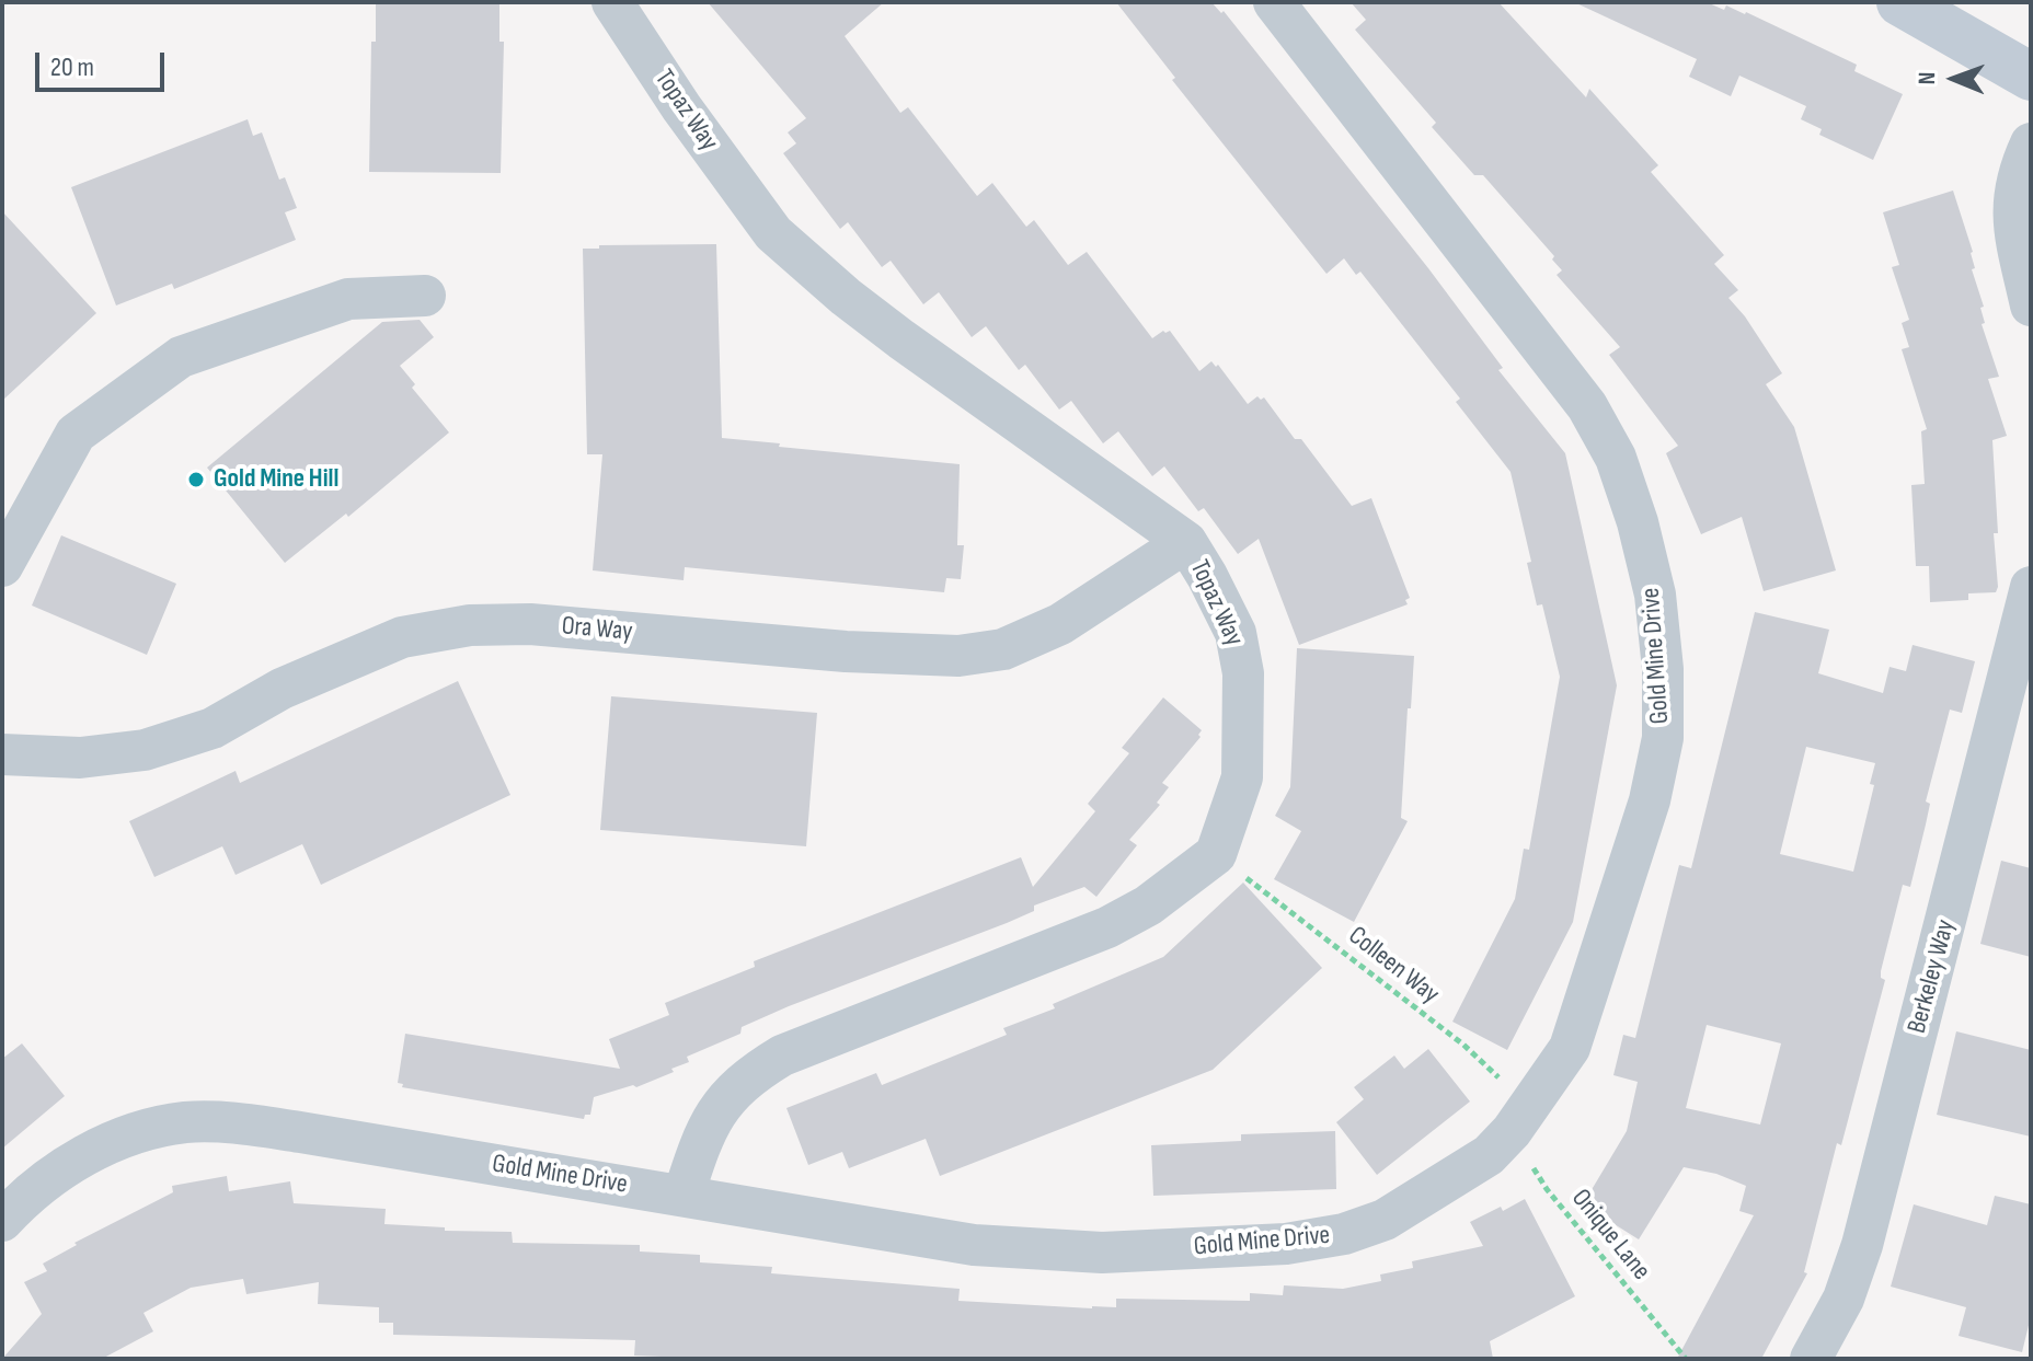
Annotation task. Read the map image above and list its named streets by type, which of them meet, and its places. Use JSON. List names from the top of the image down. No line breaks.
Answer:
{"streets":{"street":["Topaz Way","Ora Way","Gold Mine Drive","Berkeley Way"],"path":["Colleen Way","Onique Lane"]},"crossings":[["Topaz Way","Ora Way"],["Topaz Way","Colleen Way"],["Gold Mine Drive","Colleen Way"],["Gold Mine Drive","Onique Lane"],["Colleen Way","Onique Lane"]],"places":["Gold Mine Hill"],"scale_bar":"20 m","north":"left"}
